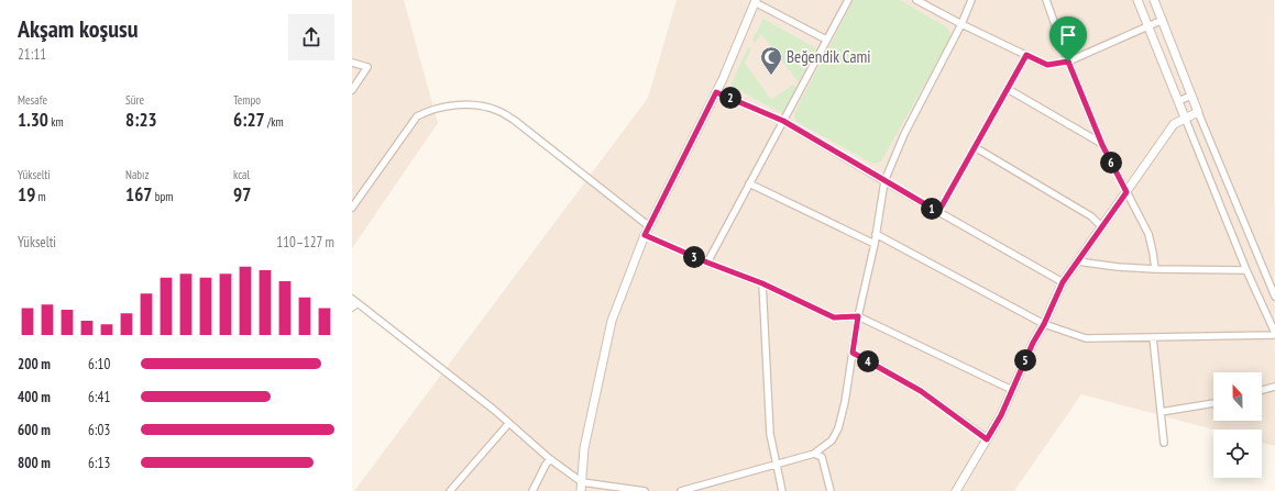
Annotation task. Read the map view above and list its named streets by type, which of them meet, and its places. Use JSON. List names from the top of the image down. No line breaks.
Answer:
{"places":{"mosque":["Beğendik Cami"]},"north":"top","page":{"heading":["Akşam koşusu","21:11"],"stats":[["Mesafe","1.30 km"],["Süre","8:23"],["Tempo","6:27 /km"],["Yükselti","19 m"],["Nabız","167 bpm"],["kcal","97"]],"pins":["2","6","1","3","5","4"],"chart":["Yükselti","110–127 m"],"list":[{"name":"200 m","note":"6:10"},{"name":"400 m","note":"6:41"},{"name":"600 m","note":"6:03"},{"name":"800 m","note":"6:13"}]}}
